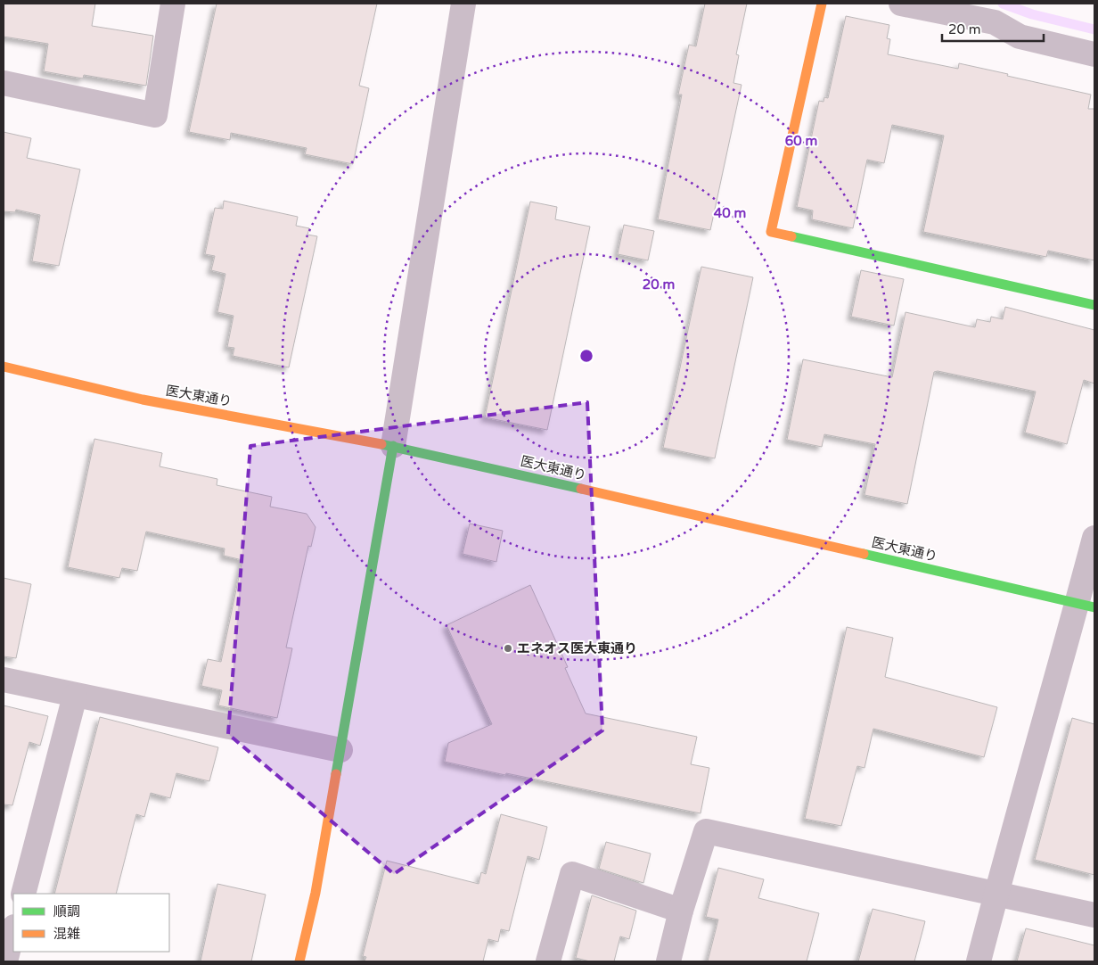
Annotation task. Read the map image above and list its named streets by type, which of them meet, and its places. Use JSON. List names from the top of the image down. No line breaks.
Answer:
{"streets":{"street":["医大東通り"]},"places":["エネオス医大東通り"],"legend":["順調","混雑"],"scale_bar":"20 m","rings":["60 m","40 m","20 m"]}
